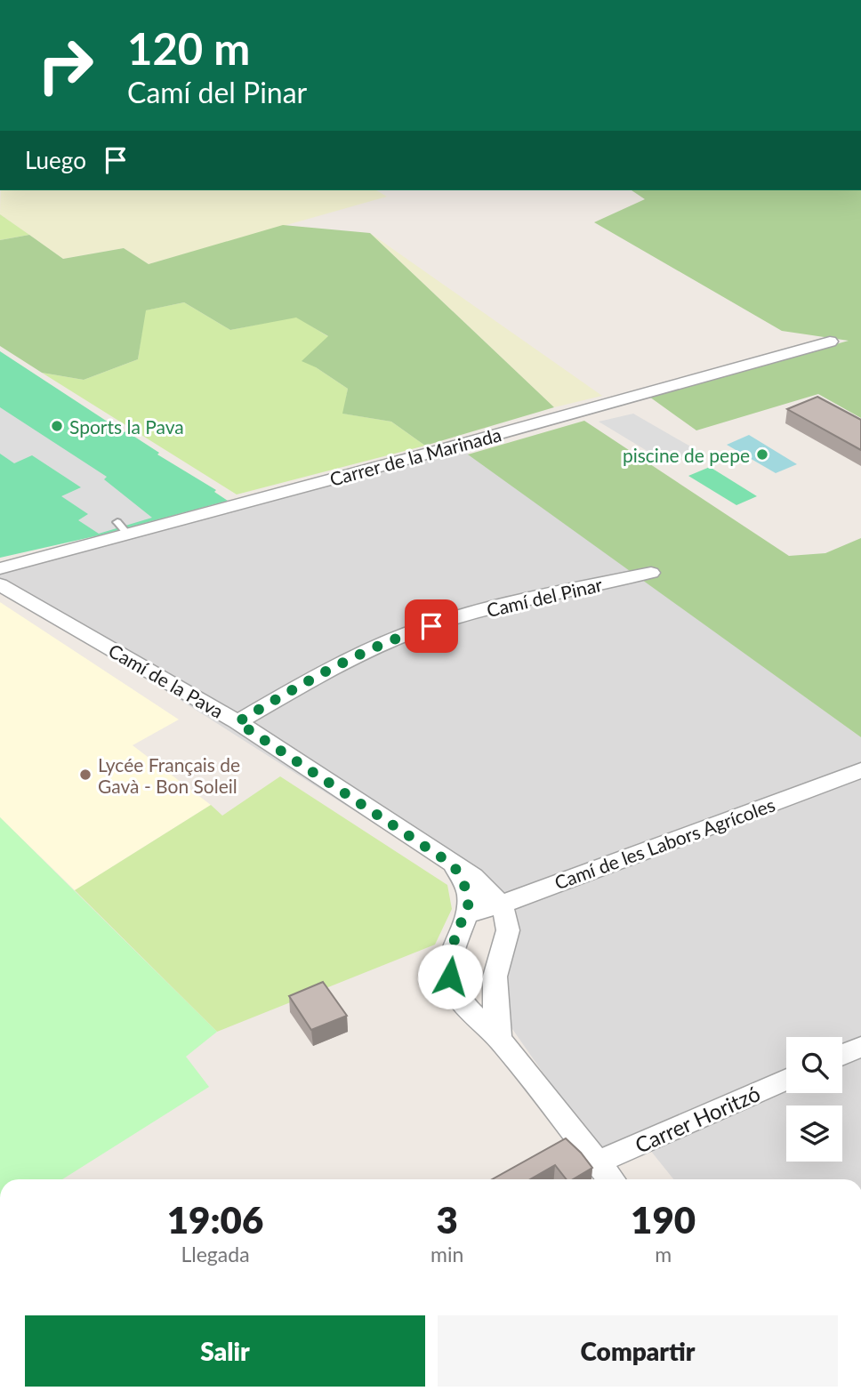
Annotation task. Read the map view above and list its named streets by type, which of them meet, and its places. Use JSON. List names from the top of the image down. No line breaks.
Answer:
{"streets":{"street":["Carrer de la Marinada","Camí del Pinar","Camí de la Pava","Camí de les Labors Agrícoles","Carrer Horitzó"]},"crossings":[["Camí del Pinar","Camí de la Pava"],["Camí de la Pava","Camí de les Labors Agrícoles"],["Camí de la Pava","Carrer Horitzó"]],"places":["Sports la Pava","piscine de pepe","Lycée Français de Gavà - Bon Soleil"],"page":{"turn":["120 m","Camí del Pinar"],"then":"Luego","eta":["19:06","Llegada","3","min","190","m"],"buttons":["Salir","Compartir"]}}
